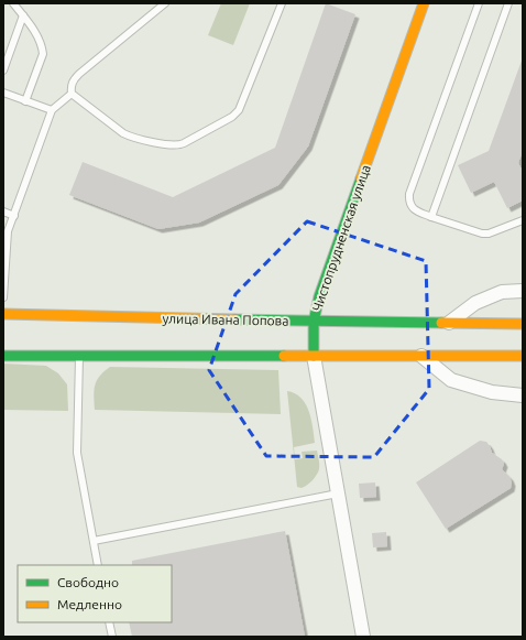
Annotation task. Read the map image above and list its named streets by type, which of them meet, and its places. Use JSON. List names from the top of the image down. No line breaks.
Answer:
{"streets":{"main road":["Чистопрудненская улица","улица Ивана Попова"]},"crossings":[["Чистопрудненская улица","улица Ивана Попова"]],"legend":["Свободно","Медленно"]}
